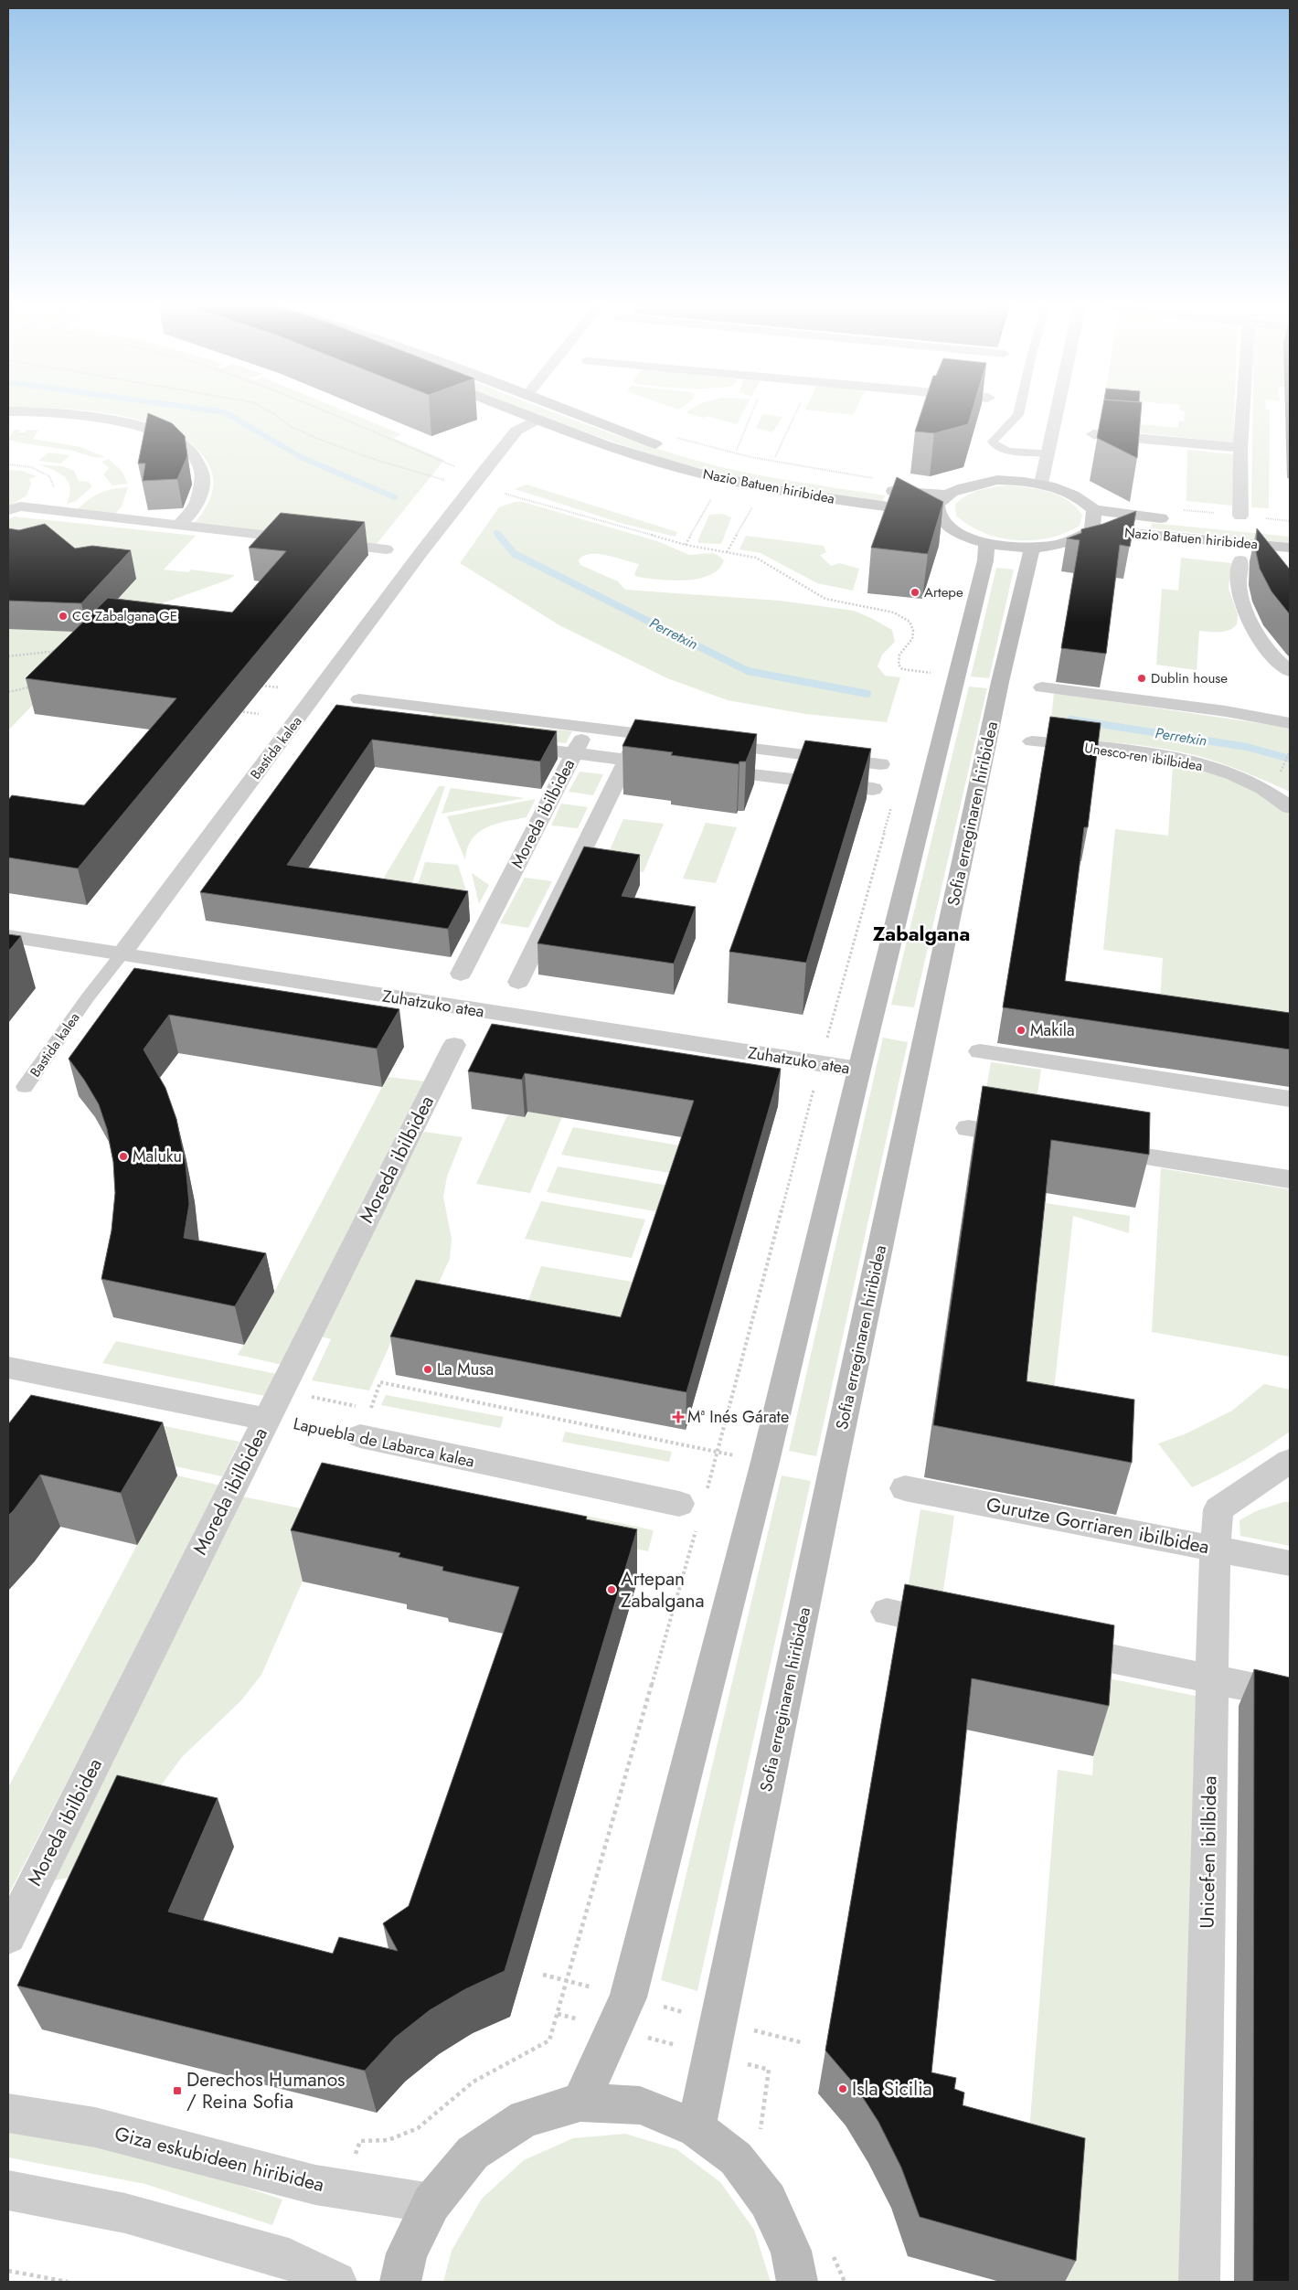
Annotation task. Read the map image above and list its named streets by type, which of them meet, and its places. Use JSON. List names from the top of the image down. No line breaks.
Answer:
{"streets":{"main road":["Nazio Batuen hiribidea","Sofia erreginaren hiribidea"],"street":["Bastida kalea","Unesco-ren ibilbidea","Moreda ibilbidea","Zuhatzuko atea","Lapuebla de Labarca kalea","Gurutze Gorriaren ibilbidea","Unicef-en ibilbidea","Giza eskubideen hiribidea"]},"crossings":[["Nazio Batuen hiribidea","Bastida kalea"],["Bastida kalea","Zuhatzuko atea"],["Moreda ibilbidea","Lapuebla de Labarca kalea"],["Gurutze Gorriaren ibilbidea","Unicef-en ibilbidea"]],"districts":["Zabalgana"],"water":["Perretxin"],"places":{"other":["Artepe","CC Zabalgana GE","Dublin house","Makila","Maluku","La Musa","Artepan Zabalgana","Isla Sicilia"],"health":["Mª Inés Gárate"],"transit":["Derechos Humanos / Reina Sofia"]}}
